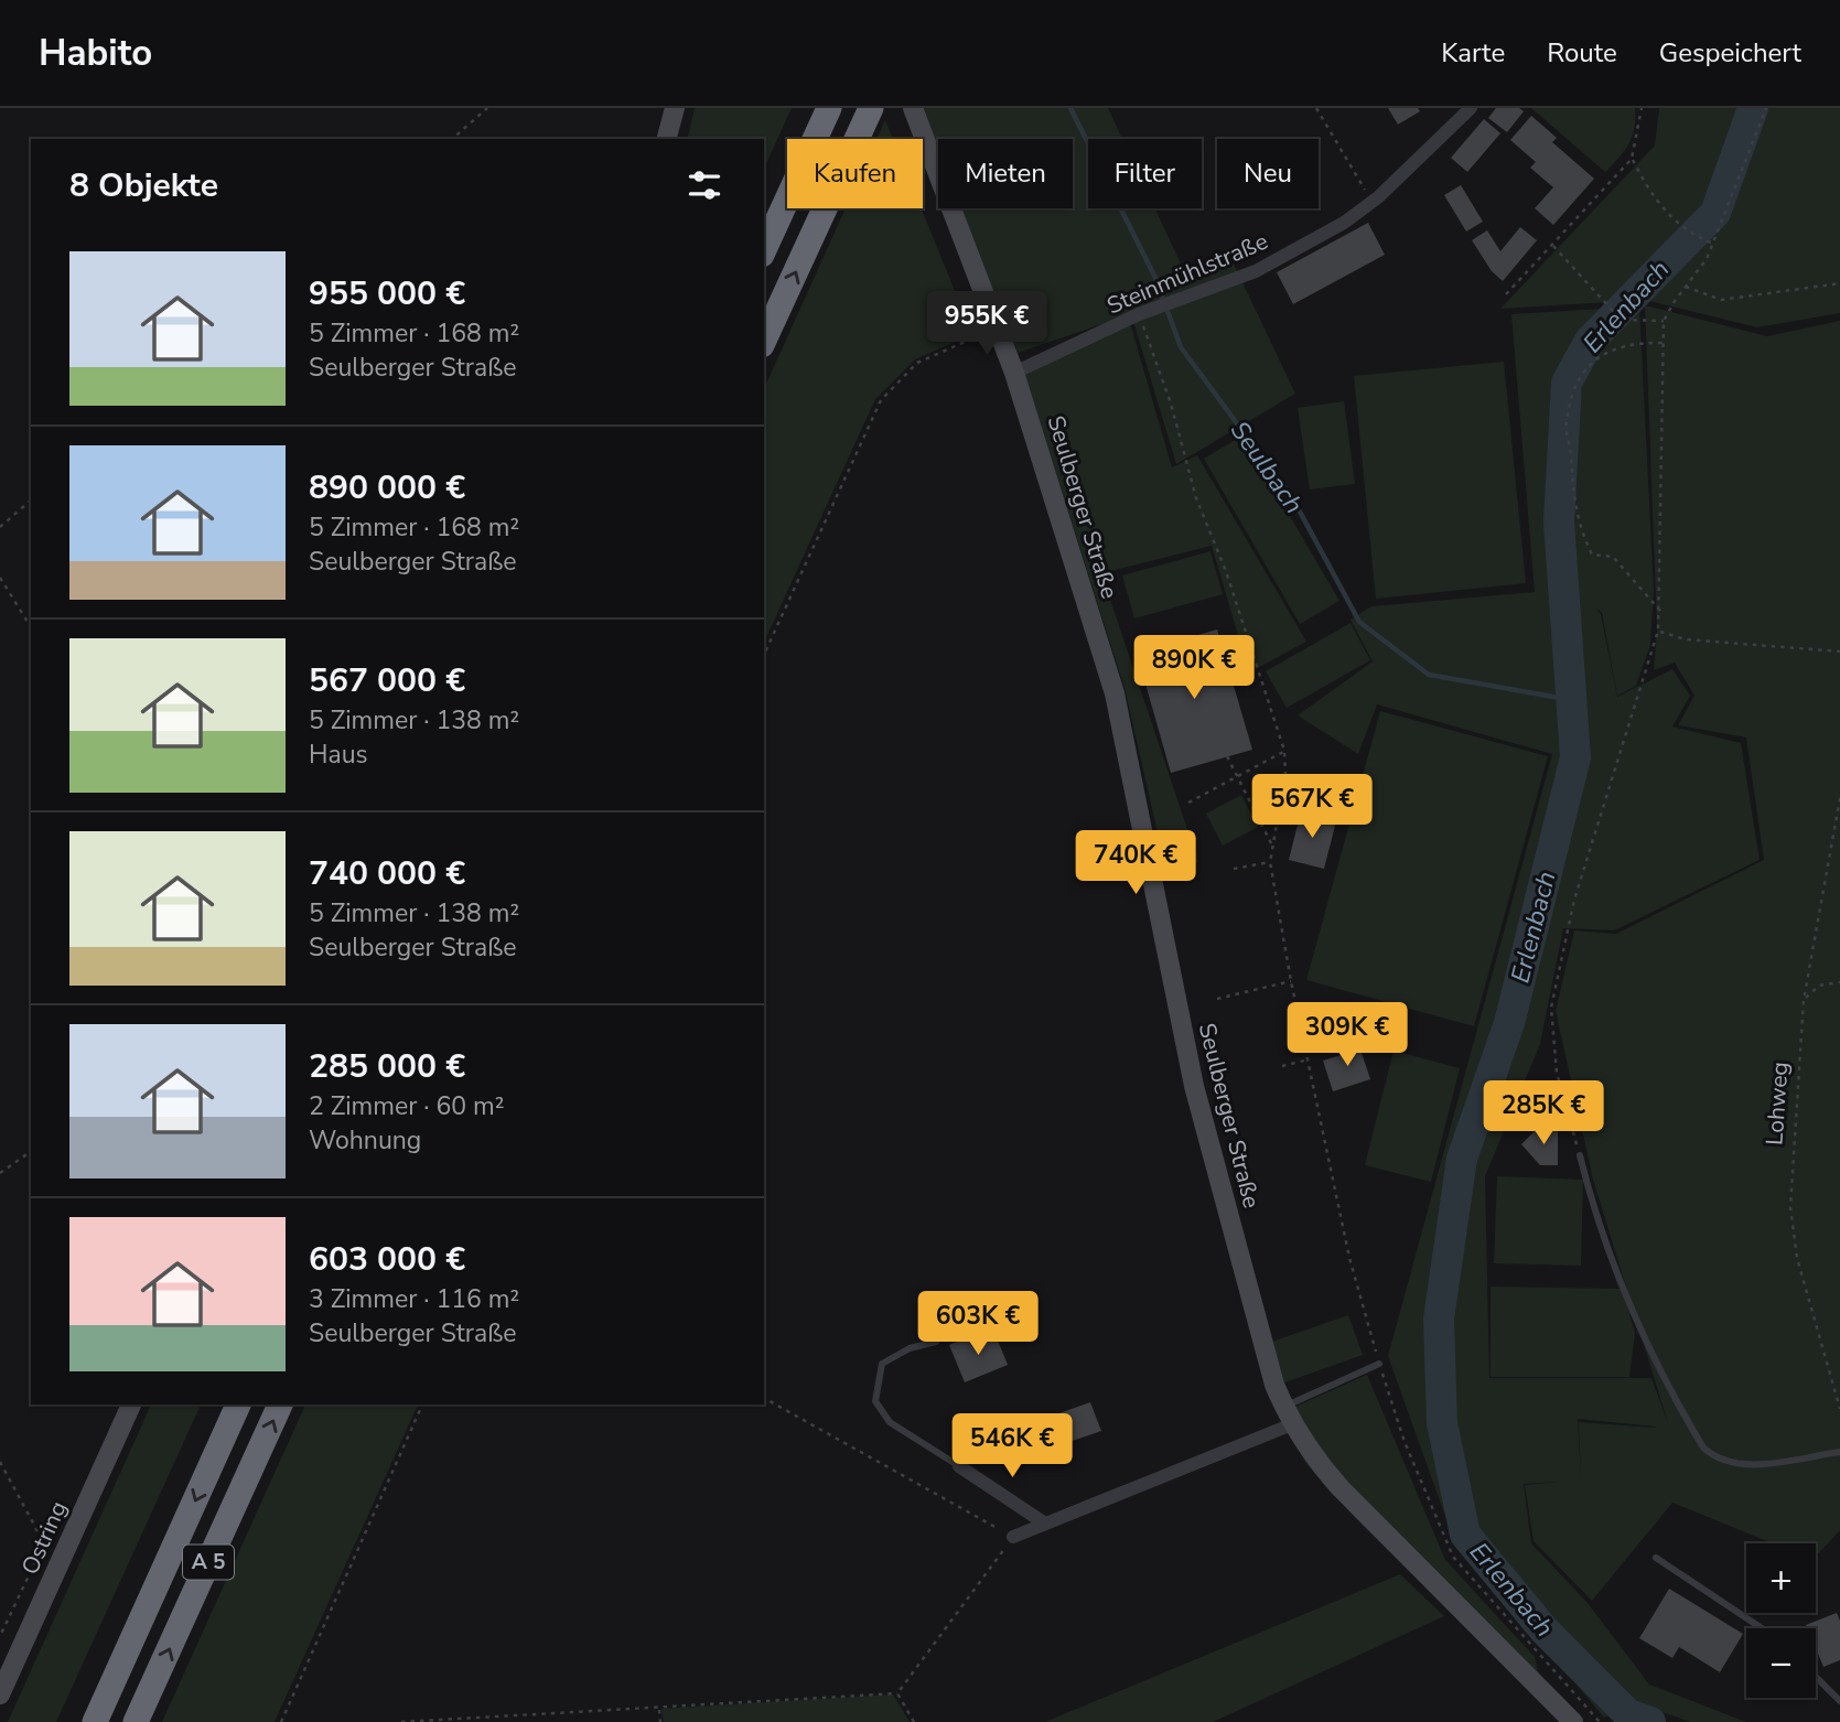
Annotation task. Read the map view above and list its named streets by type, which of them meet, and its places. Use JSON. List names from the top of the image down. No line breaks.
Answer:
{"streets":{"highway":["A 5"],"street":["Steinmühlstraße","Seulberger Straße","Ostring"],"path":["Lohweg"]},"crossings":[["Steinmühlstraße","Seulberger Straße"]],"water":["Erlenbach","Seulbach"],"page":{"header":"Habito","nav":["Karte","Route","Gespeichert"],"chip":["Kaufen","Mieten","Filter","Neu"],"heading":"8 Objekte","list":[{"name":"955 000 €","note":"5 Zimmer · 168 m² · Seulberger Straße"},{"name":"890 000 €","note":"5 Zimmer · 168 m² · Seulberger Straße"},{"name":"567 000 €","note":"5 Zimmer · 138 m² · Haus"},{"name":"740 000 €","note":"5 Zimmer · 138 m² · Seulberger Straße"},{"name":"285 000 €","note":"2 Zimmer · 60 m² · Wohnung"},{"name":"603 000 €","note":"3 Zimmer · 116 m² · Seulberger Straße"}],"price":["955K €","890K €","567K €","740K €","309K €","285K €","603K €","546K €"],"map_buttons":["+","−"]}}
